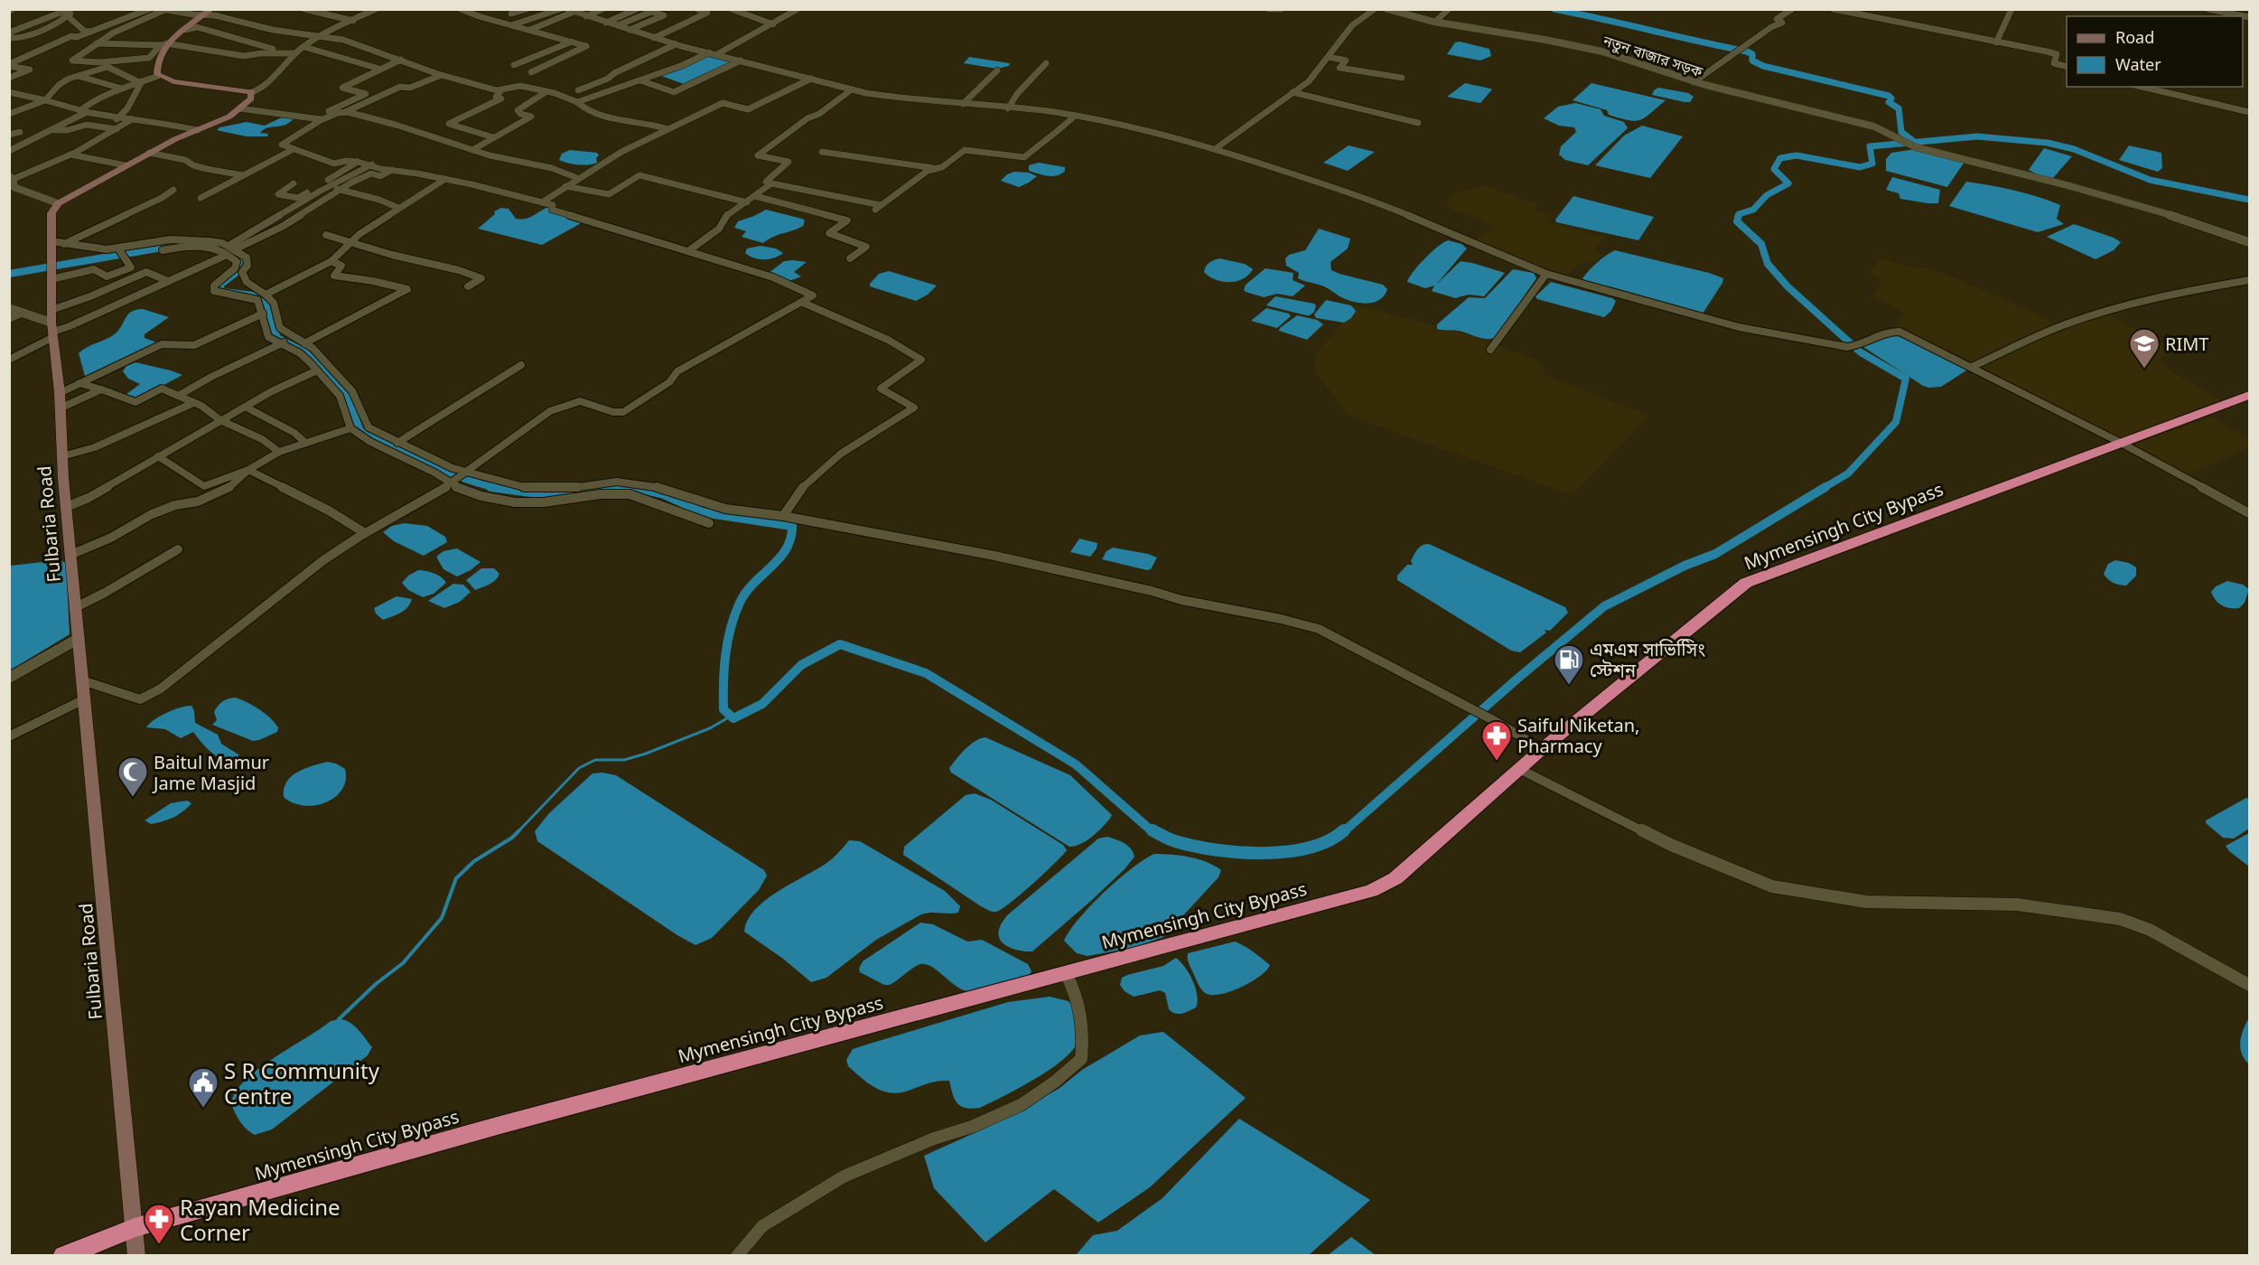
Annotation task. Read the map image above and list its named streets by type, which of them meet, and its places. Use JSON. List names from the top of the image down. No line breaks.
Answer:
{"streets":{"highway":["Mymensingh City Bypass"],"main road":["Fulbaria Road"],"street":["নতুন বাজার সড়ক"]},"crossings":[["Fulbaria Road","Mymensingh City Bypass"]],"places":{"school or university":["RIMT"],"fuel station":["এমএম সাভ‌িসি‌িং স্ট‌েশন"],"pharmacy":["Saiful Niketan, Pharmacy","Rayan Medicine Corner"],"mosque":["Baitul Mamur Jame Masjid"],"public building":["S R Community Centre"]},"legend":["Road","Water"]}
